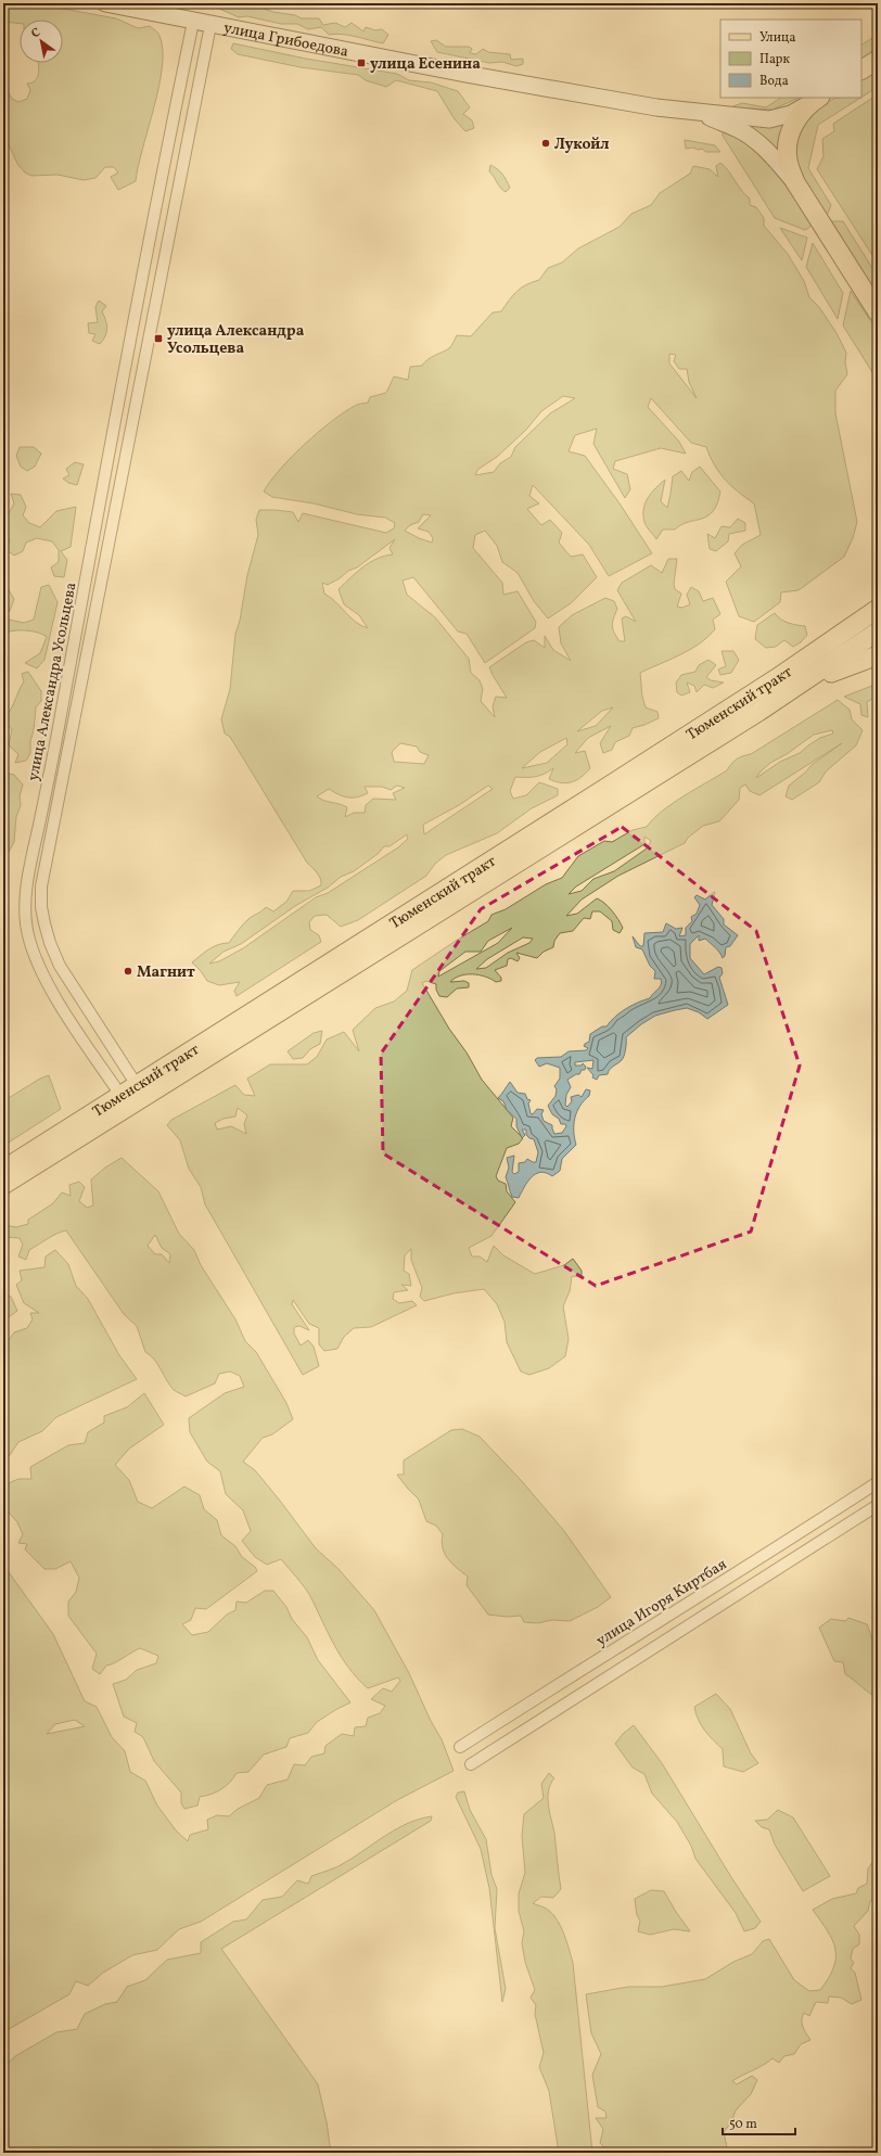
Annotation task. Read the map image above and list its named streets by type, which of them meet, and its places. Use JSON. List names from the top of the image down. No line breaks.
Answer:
{"streets":{"main road":["улица Грибоедова","Тюменский тракт"],"street":["улица Александра Усольцева","улица Игоря Киртбая"]},"crossings":[["улица Грибоедова","улица Александра Усольцева"],["улица Александра Усольцева","Тюменский тракт"]],"places":{"transit":["улица Есенина","улица Александра Усольцева"],"other":["Лукойл","Магнит"]},"legend":["Улица","Парк","Вода"],"scale_bar":"50 m","north":"top left"}
